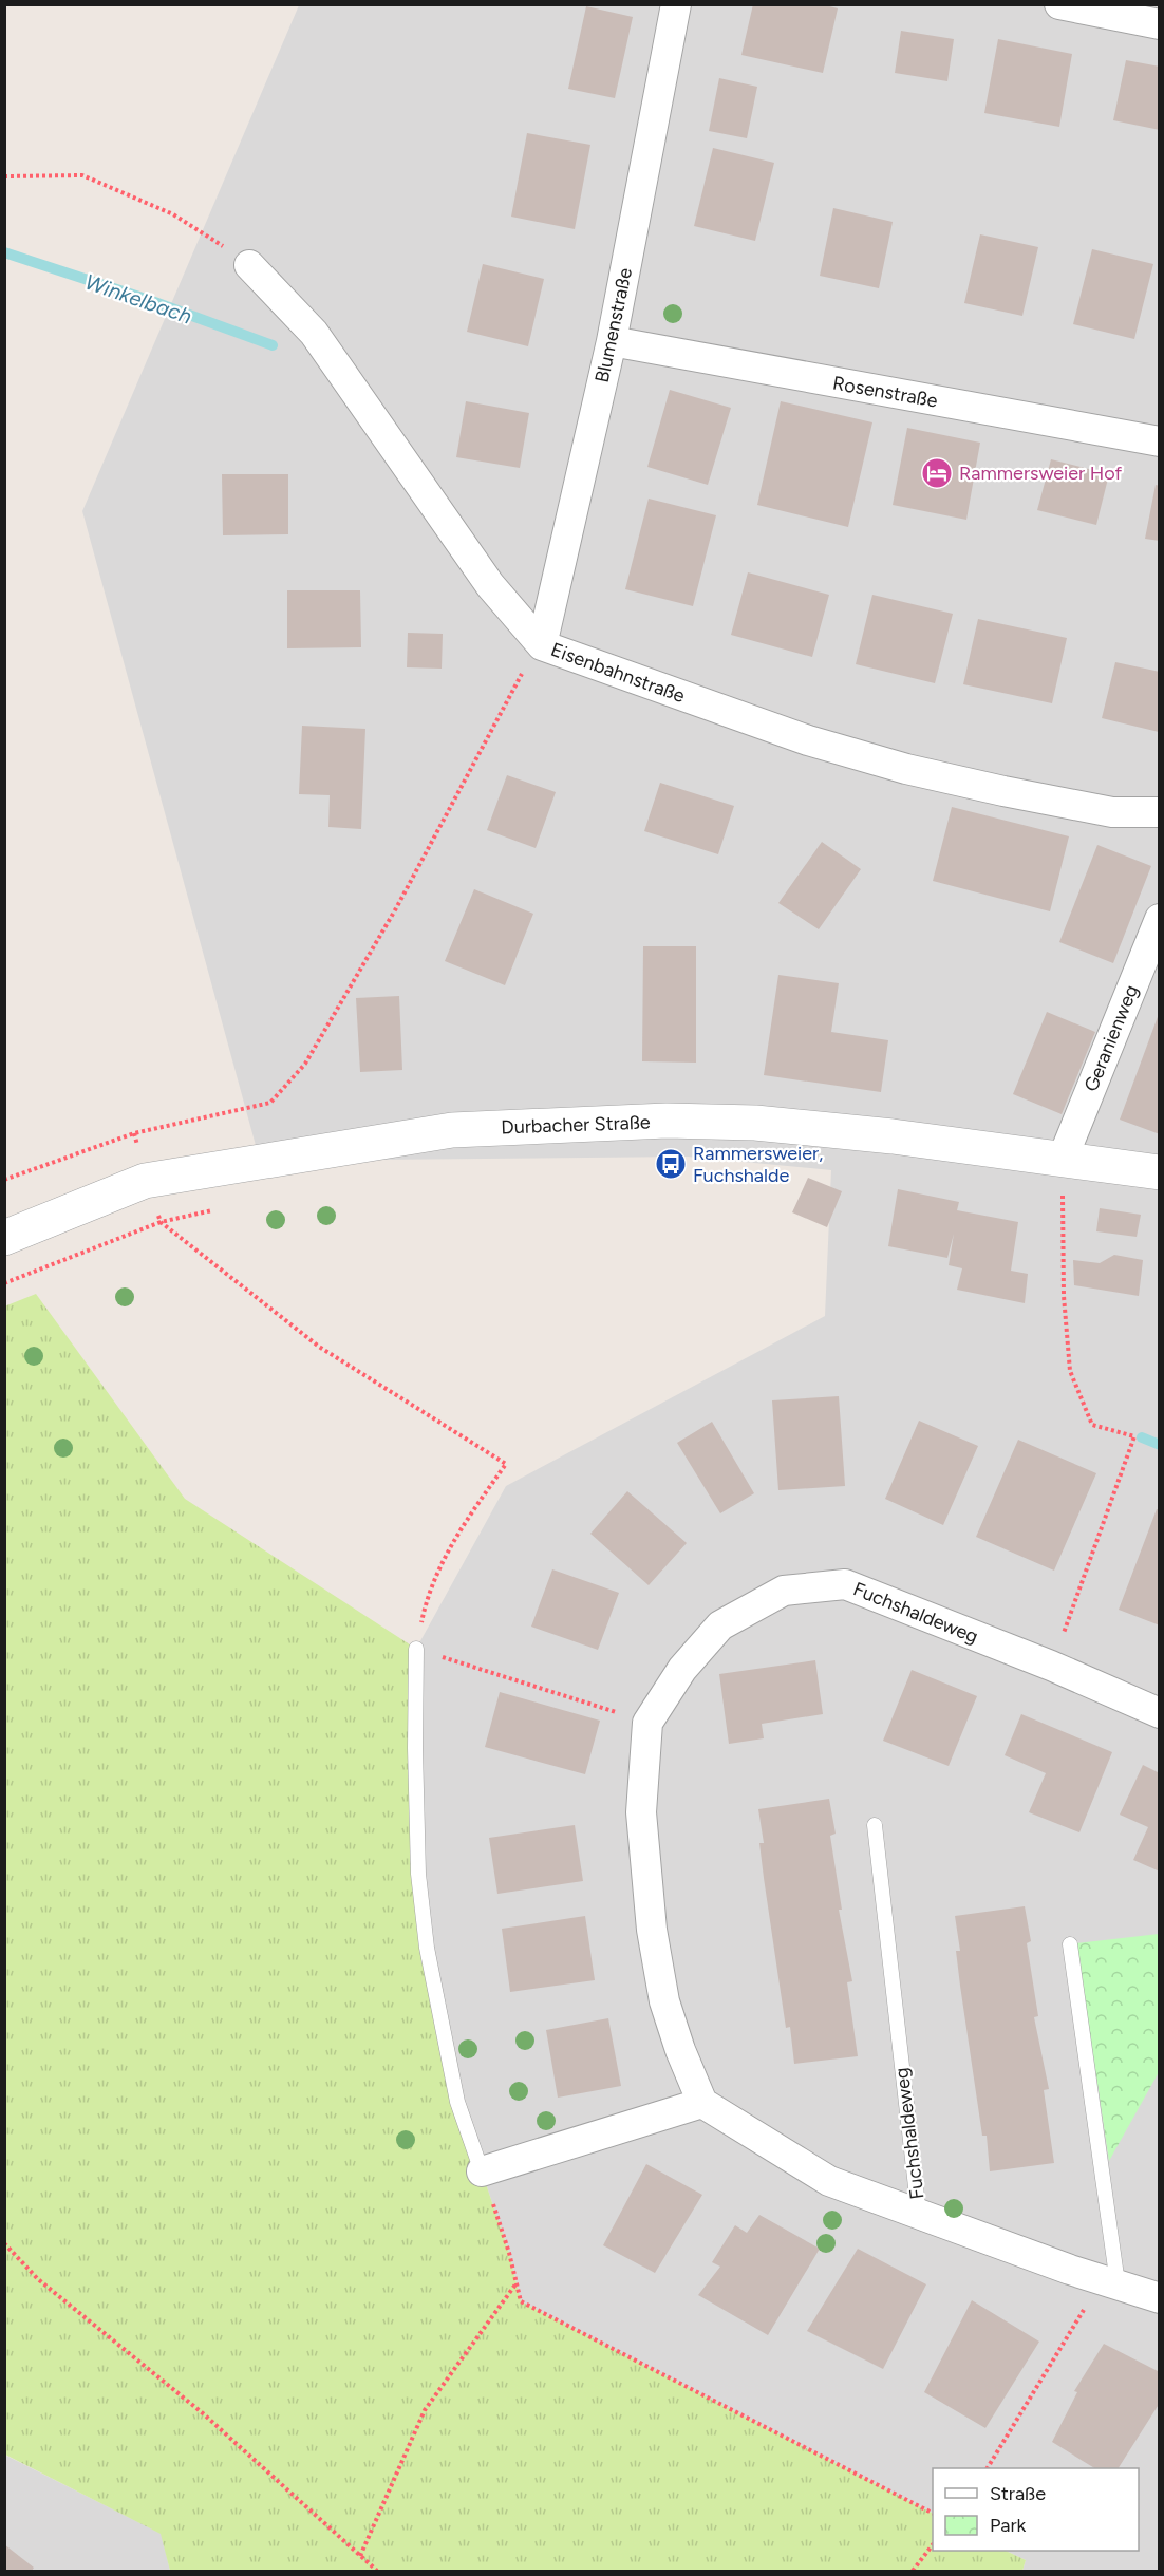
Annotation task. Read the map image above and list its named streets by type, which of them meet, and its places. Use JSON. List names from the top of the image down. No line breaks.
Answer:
{"streets":{"street":["Blumenstraße","Rosenstraße","Eisenbahnstraße","Geranienweg","Durbacher Straße","Fuchshaldeweg"]},"crossings":[["Blumenstraße","Rosenstraße"],["Blumenstraße","Eisenbahnstraße"],["Geranienweg","Durbacher Straße"]],"water":["Winkelbach"],"places":{"hotel":["Rammersweier Hof"],"bus stop":["Rammersweier, Fuchshalde"]},"legend":["Straße","Park"]}
